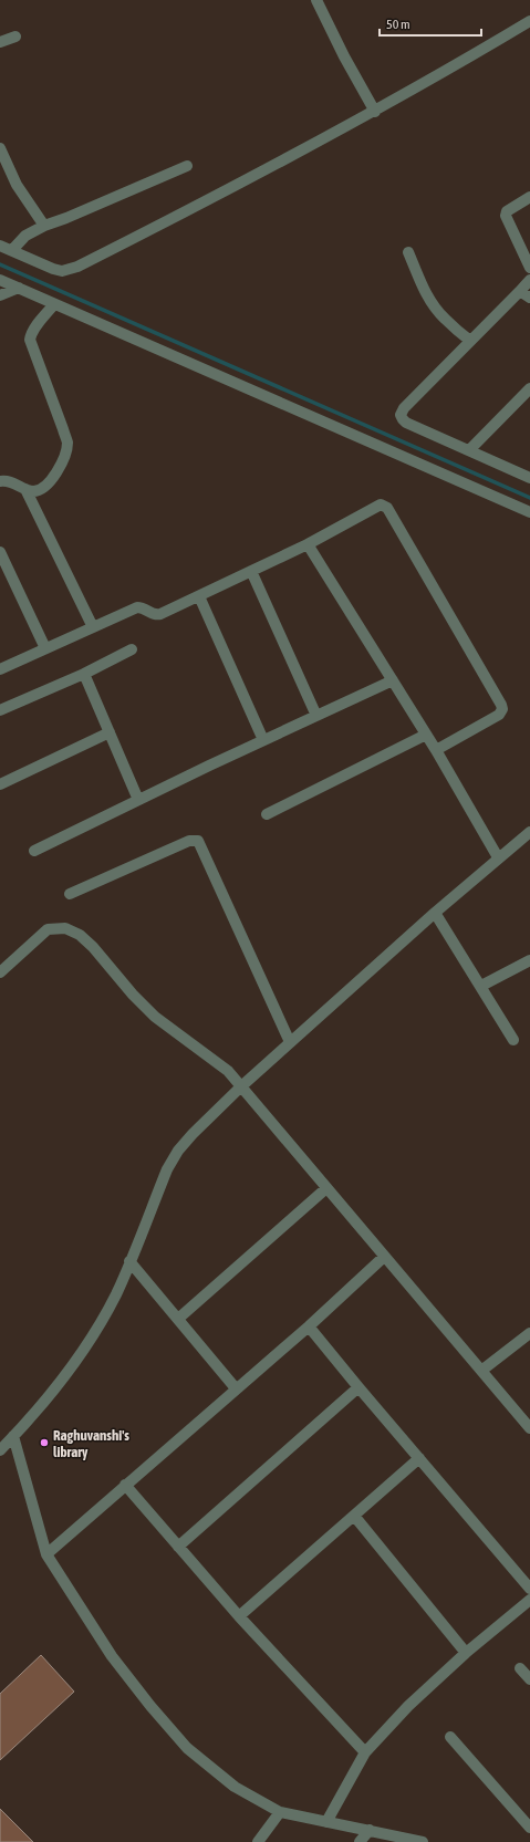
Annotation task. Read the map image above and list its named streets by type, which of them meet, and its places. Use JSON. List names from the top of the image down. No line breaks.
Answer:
{"places":["Raghuvanshi's library"],"scale_bar":"50 m"}
